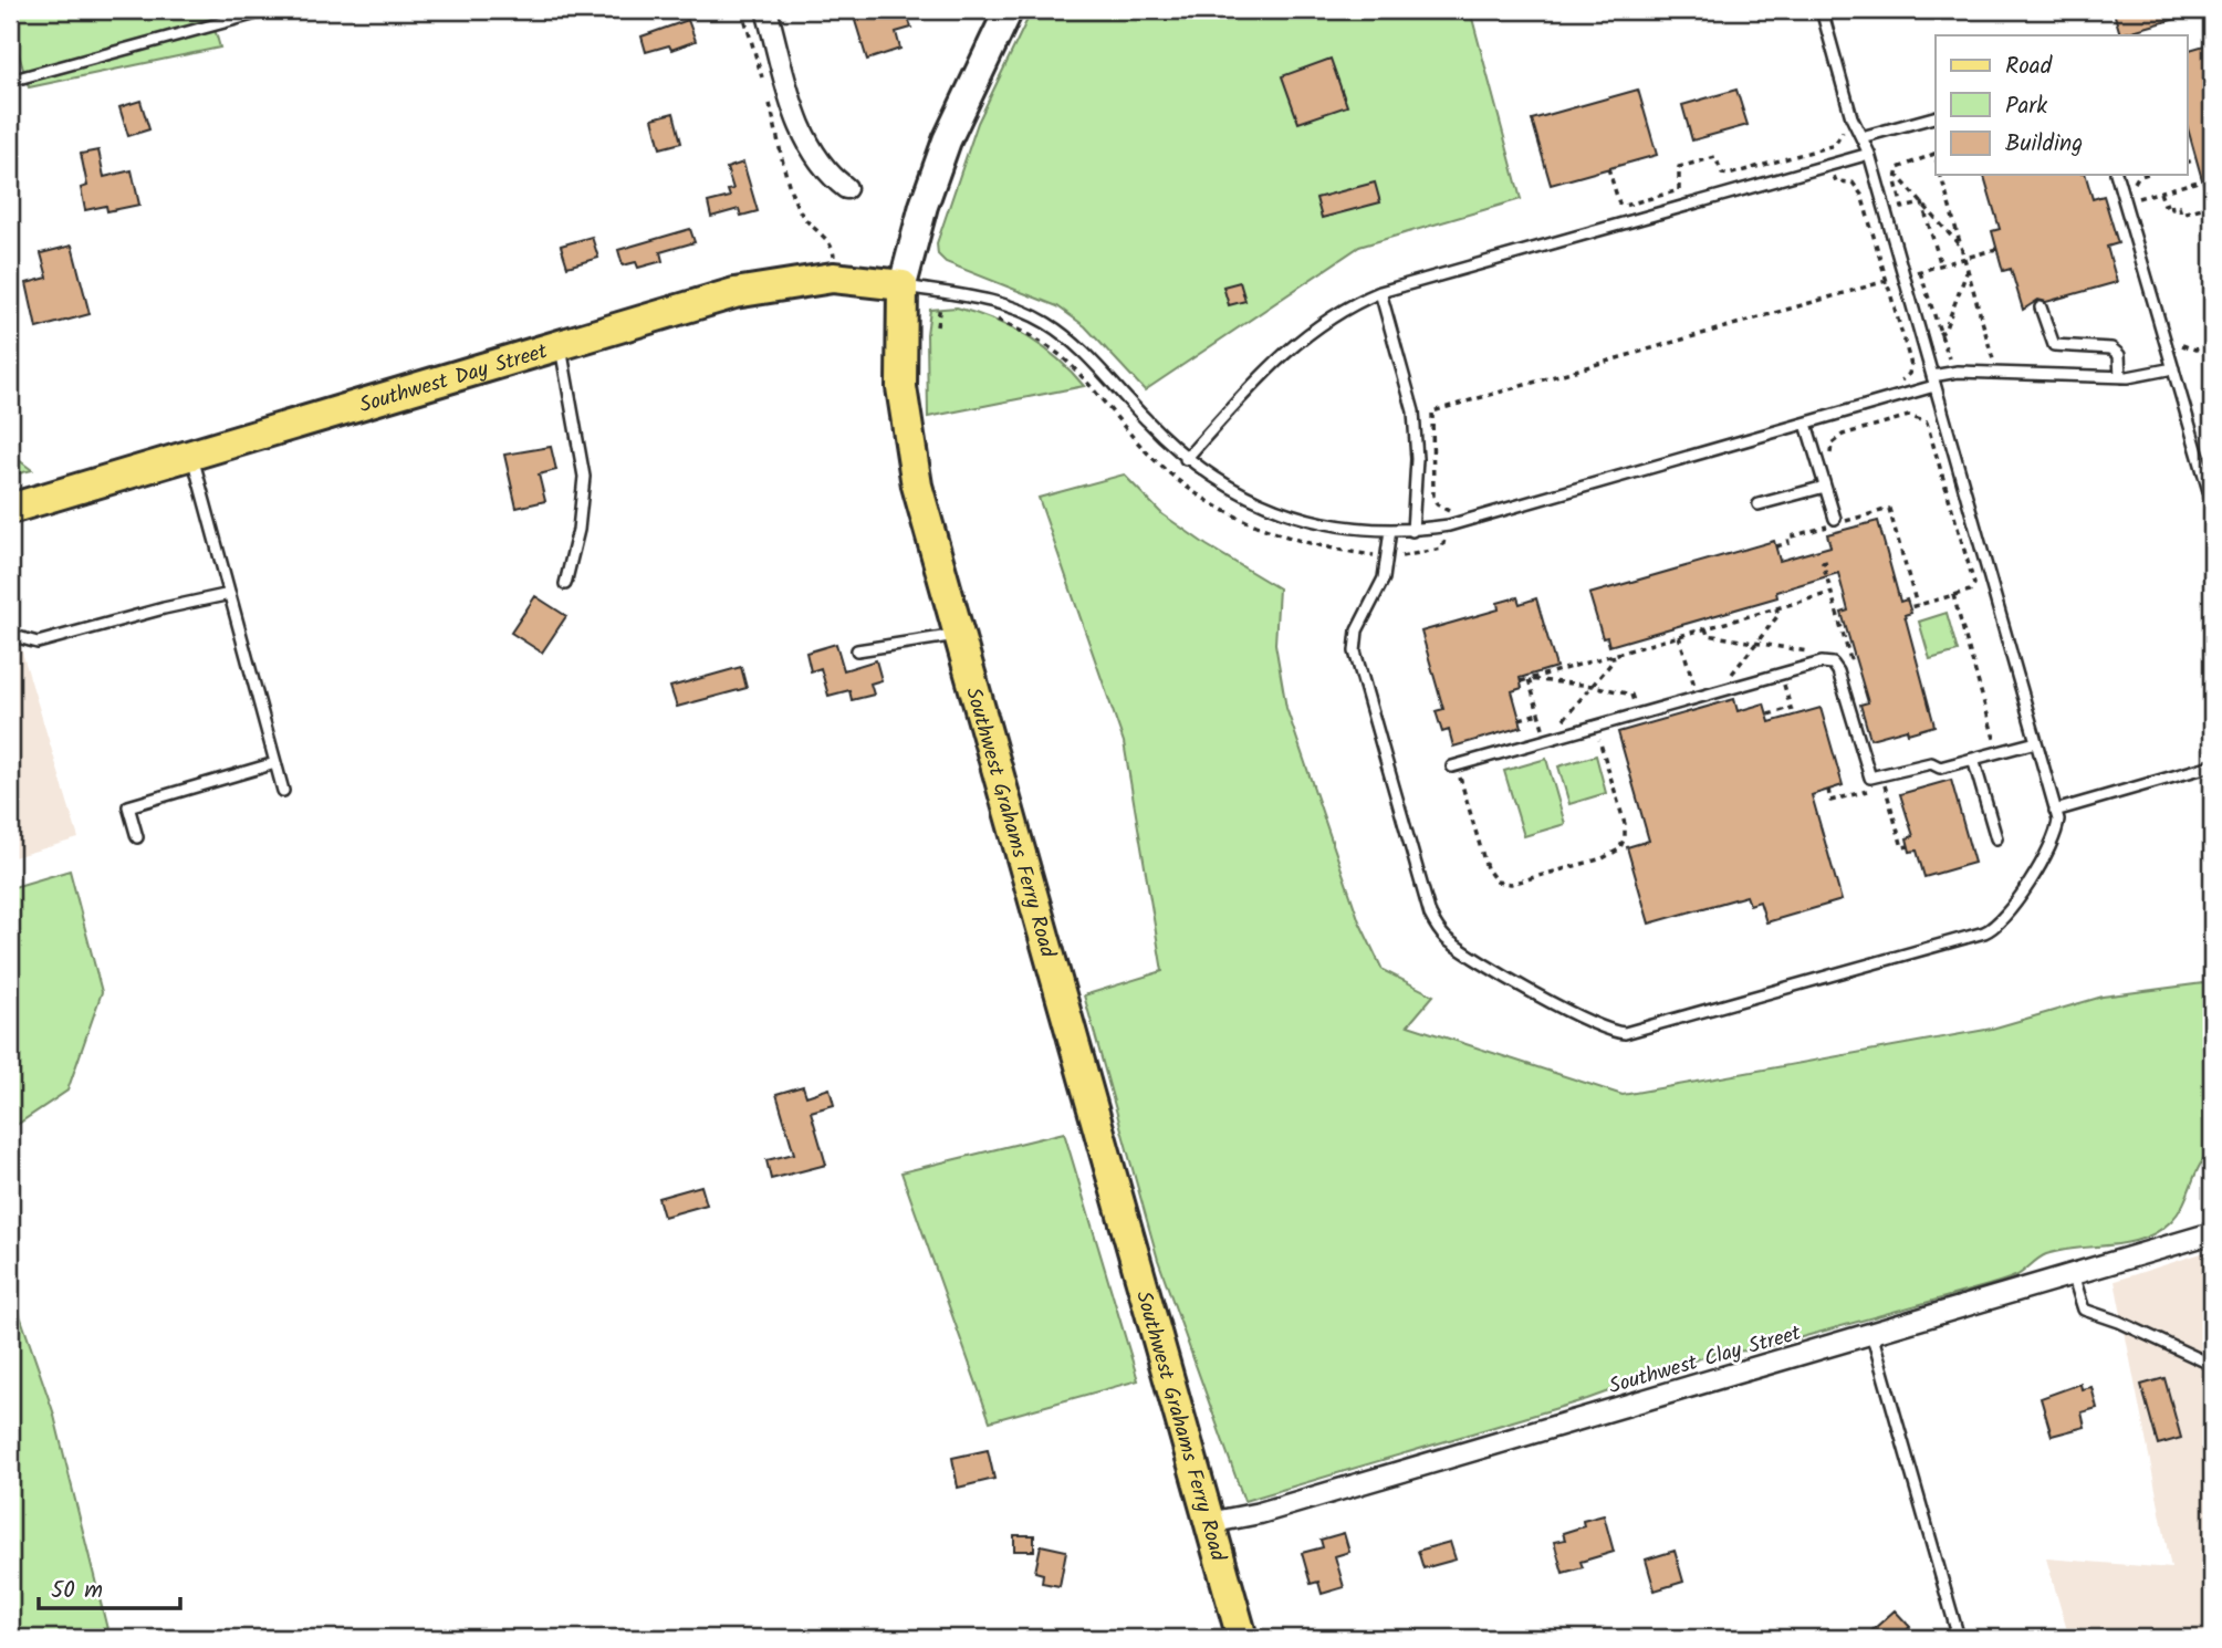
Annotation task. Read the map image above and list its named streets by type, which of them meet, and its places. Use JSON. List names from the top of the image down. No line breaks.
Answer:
{"streets":{"main road":["Southwest Day Street","Southwest Grahams Ferry Road"],"street":["Southwest Clay Street"]},"crossings":[["Southwest Day Street","Southwest Grahams Ferry Road"],["Southwest Grahams Ferry Road","Southwest Clay Street"]],"legend":["Road","Park","Building"],"scale_bar":"50 m"}
